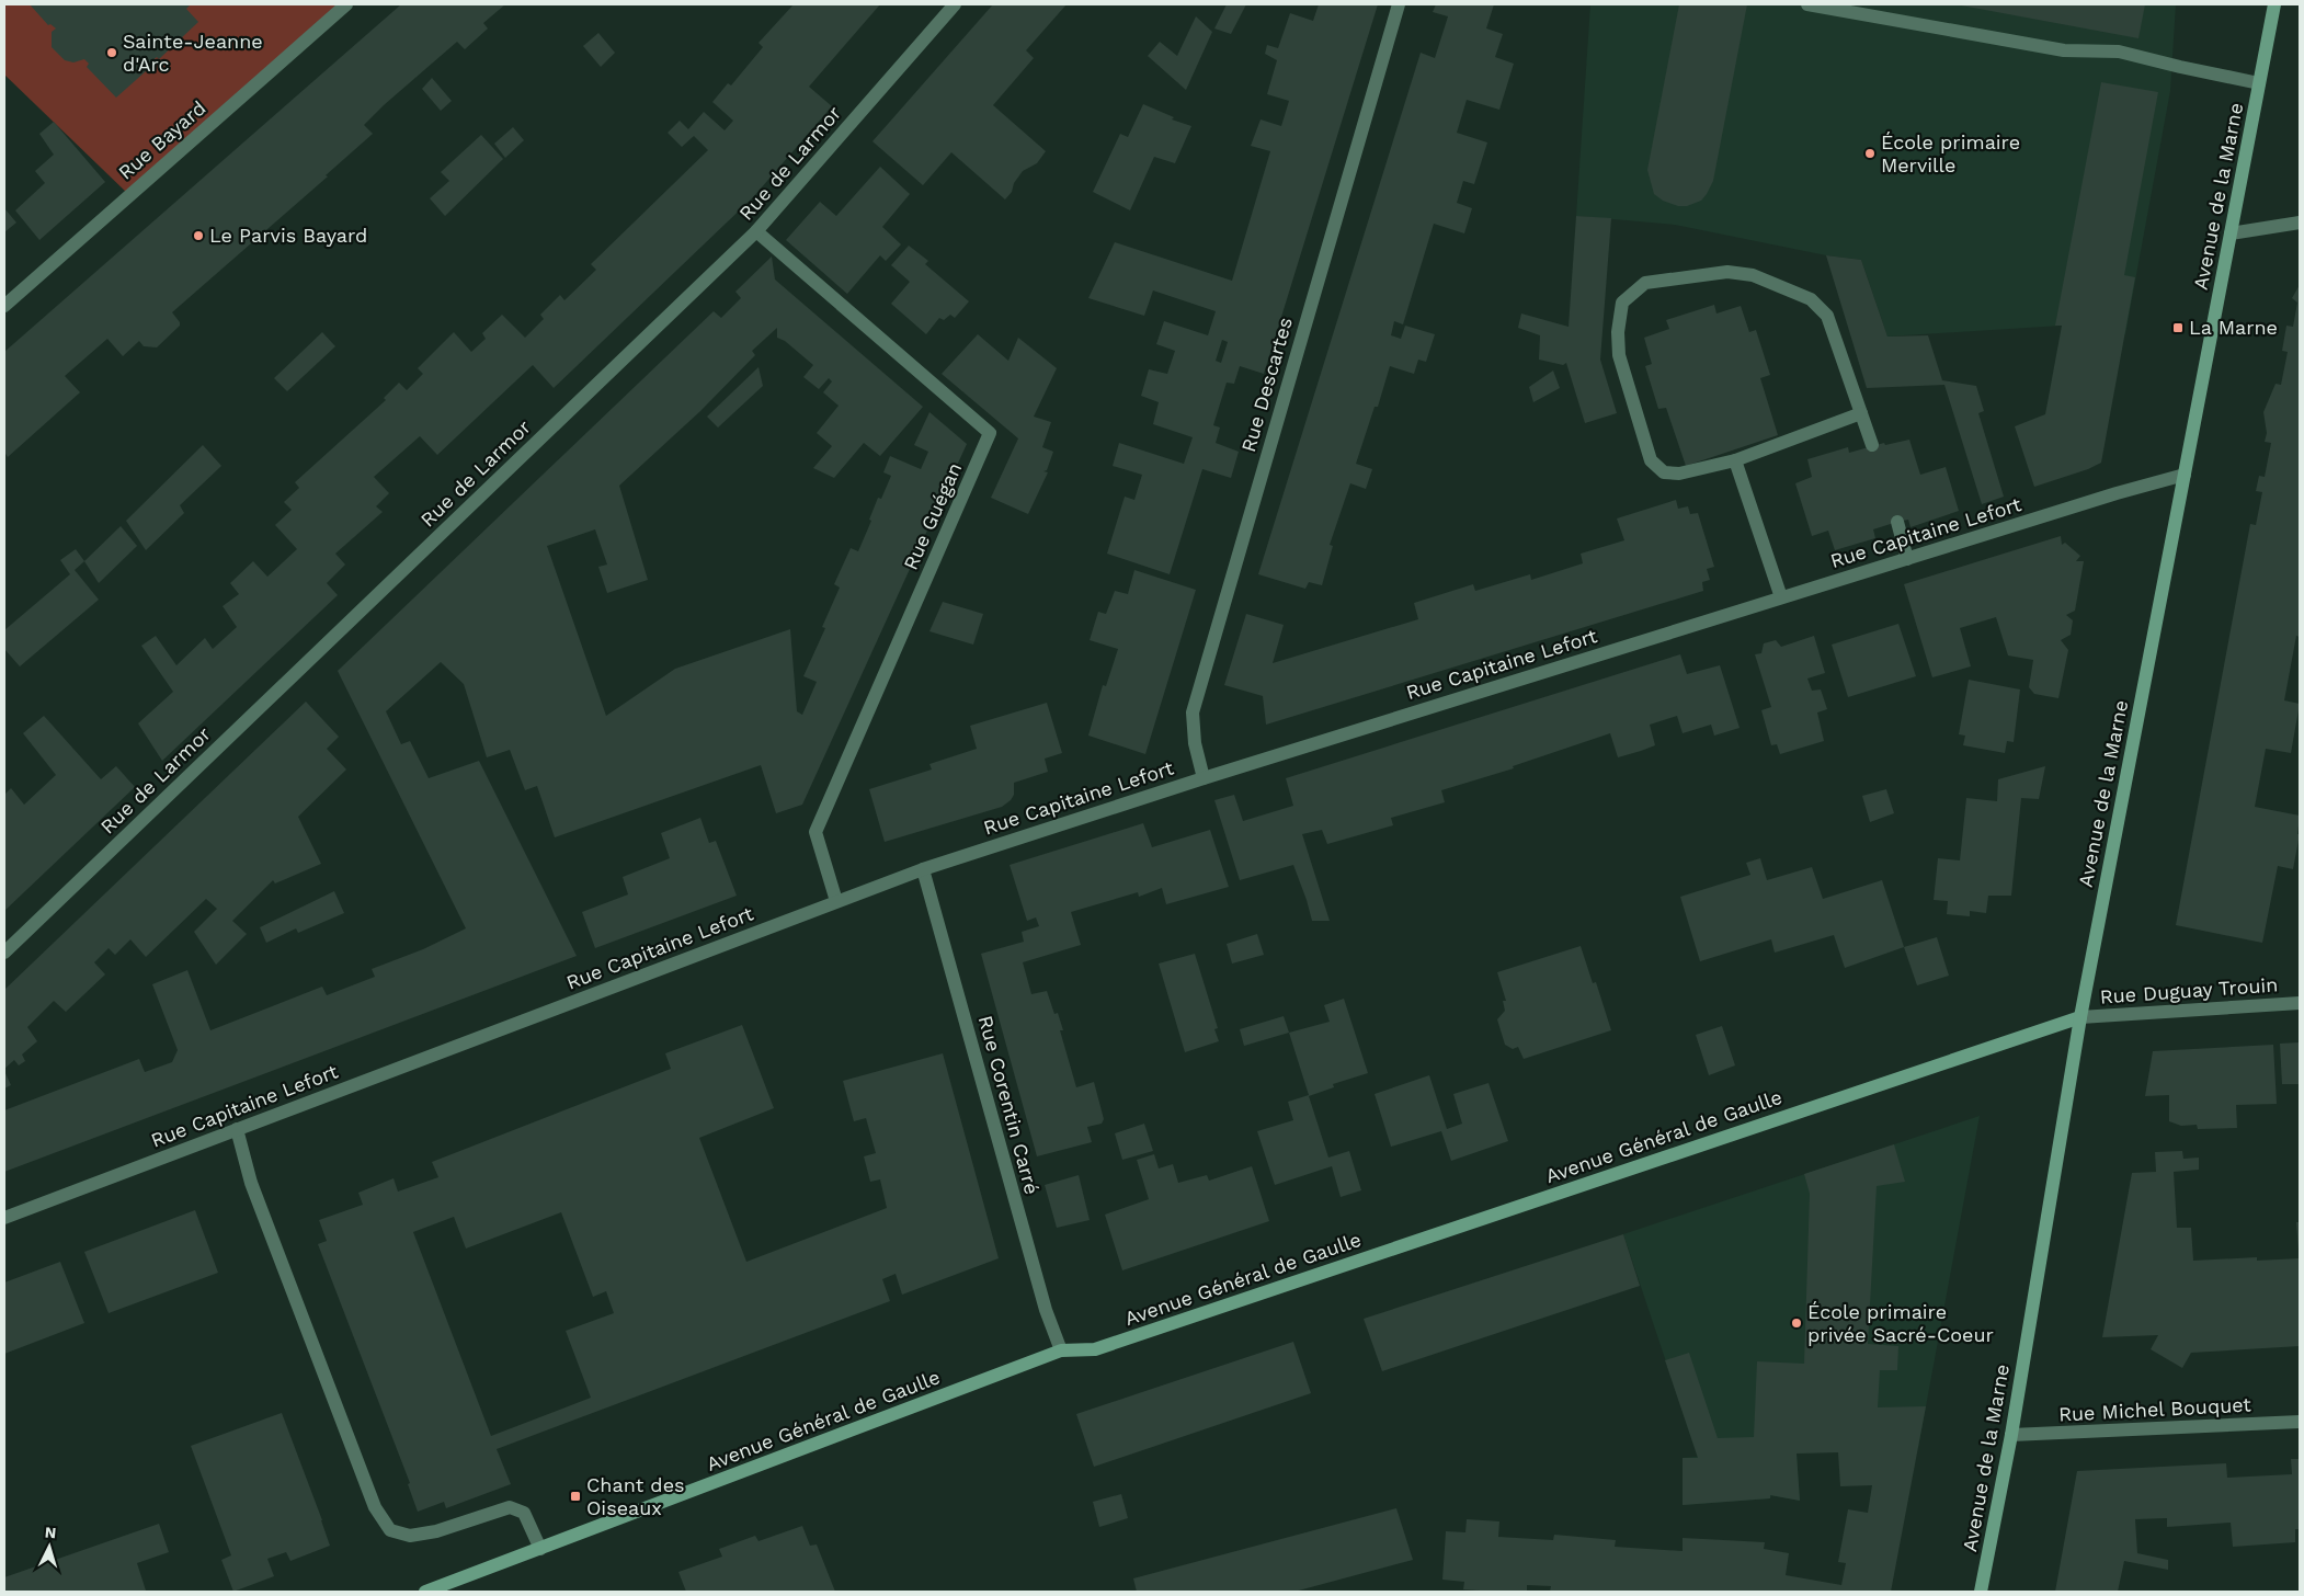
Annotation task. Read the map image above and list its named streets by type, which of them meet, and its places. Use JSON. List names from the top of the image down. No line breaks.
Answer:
{"streets":{"main road":["Avenue de la Marne","Avenue Général de Gaulle"],"street":["Rue Bayard","Rue de Larmor","Rue Descartes","Rue Guégan","Rue Capitaine Lefort","Rue Duguay Trouin","Rue Corentin Carré","Rue Michel Bouquet"]},"crossings":[["Rue de Larmor","Rue Guégan"],["Avenue de la Marne","Rue Capitaine Lefort"],["Avenue de la Marne","Rue Duguay Trouin"],["Avenue de la Marne","Avenue Général de Gaulle"],["Avenue de la Marne","Rue Michel Bouquet"],["Rue Descartes","Rue Capitaine Lefort"],["Rue Guégan","Rue Capitaine Lefort"],["Rue Capitaine Lefort","Rue Corentin Carré"],["Rue Duguay Trouin","Avenue Général de Gaulle"],["Rue Corentin Carré","Avenue Général de Gaulle"]],"places":{"other":["Sainte-Jeanne d'Arc","École primaire Merville","Le Parvis Bayard","École primaire privée Sacré-Coeur"],"transit":["La Marne","Chant des Oiseaux"]},"north":"top"}
